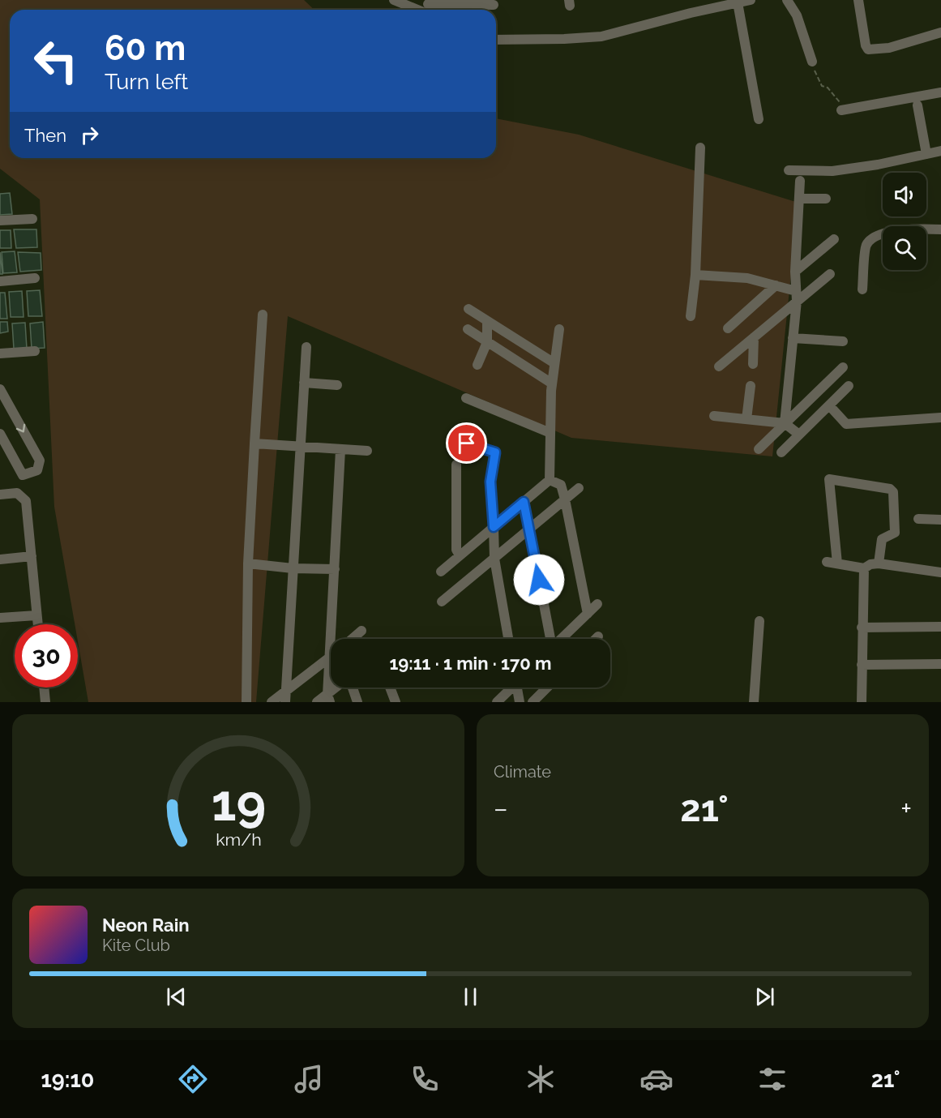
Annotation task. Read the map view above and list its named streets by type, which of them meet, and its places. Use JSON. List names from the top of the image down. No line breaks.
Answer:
{"page":{"turn":["60 m","Turn left"],"then":"Then","limit":"30","trip":"19:11 · 1 min · 170 m","tile":"Climate","heat":["−","21°","+"],"song":["Neon Rain","Kite Club"],"tabs":["19:10","21°"],"gauge":["19","km/h"]}}
